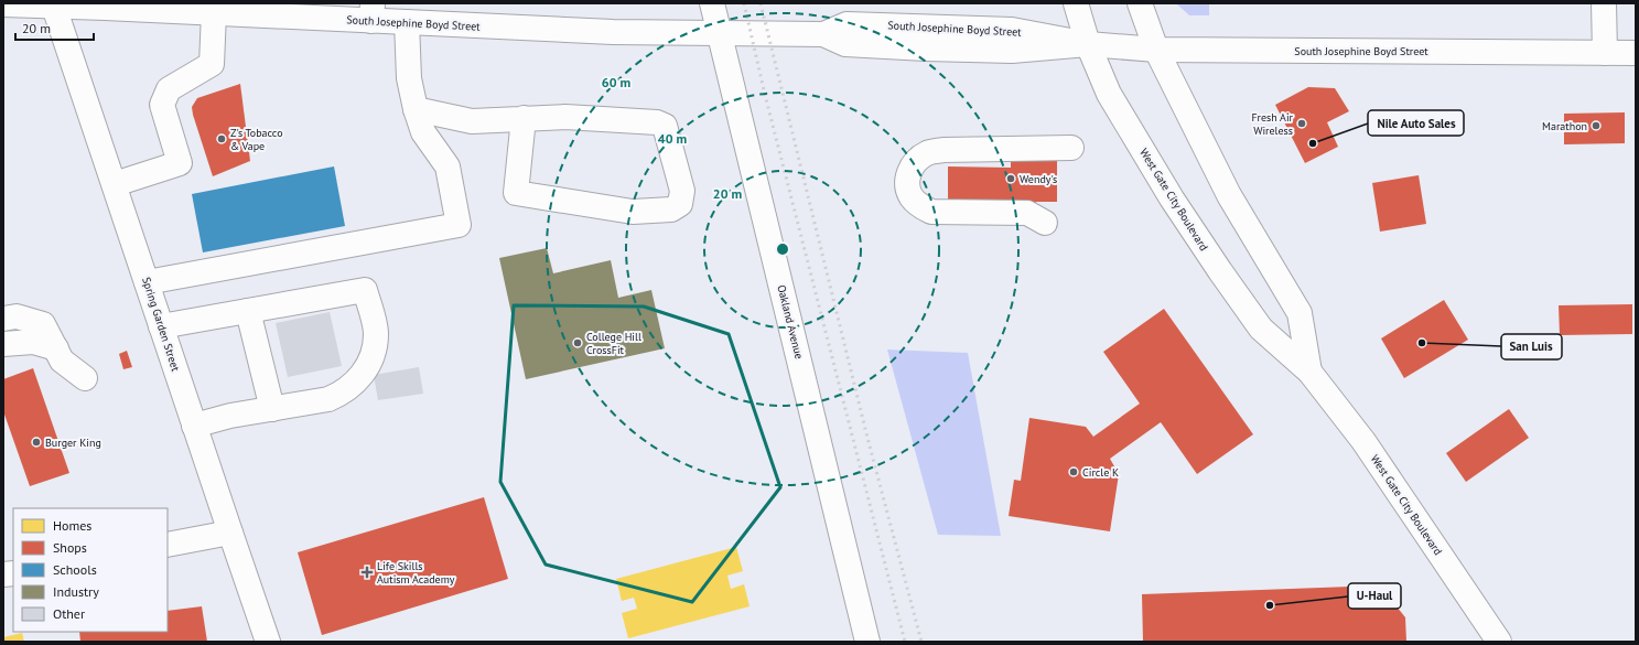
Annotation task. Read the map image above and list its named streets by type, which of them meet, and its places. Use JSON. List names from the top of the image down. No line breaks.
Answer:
{"streets":{"main road":["South Josephine Boyd Street","West Gate City Boulevard","Oakland Avenue","Spring Garden Street"]},"crossings":[["South Josephine Boyd Street","West Gate City Boulevard"],["South Josephine Boyd Street","Oakland Avenue"],["South Josephine Boyd Street","Spring Garden Street"]],"places":{"other":["Fresh Air Wireless","Marathon","Z's Tobacco & Vape","Nile Auto Sales","Wendy's","College Hill CrossFit","San Luis","Burger King","Circle K","U-Haul"],"health":["Life Skills Autism Academy"]},"legend":["Homes","Shops","Schools","Industry","Other"],"scale_bar":"20 m","rings":["60 m","40 m","20 m"]}
